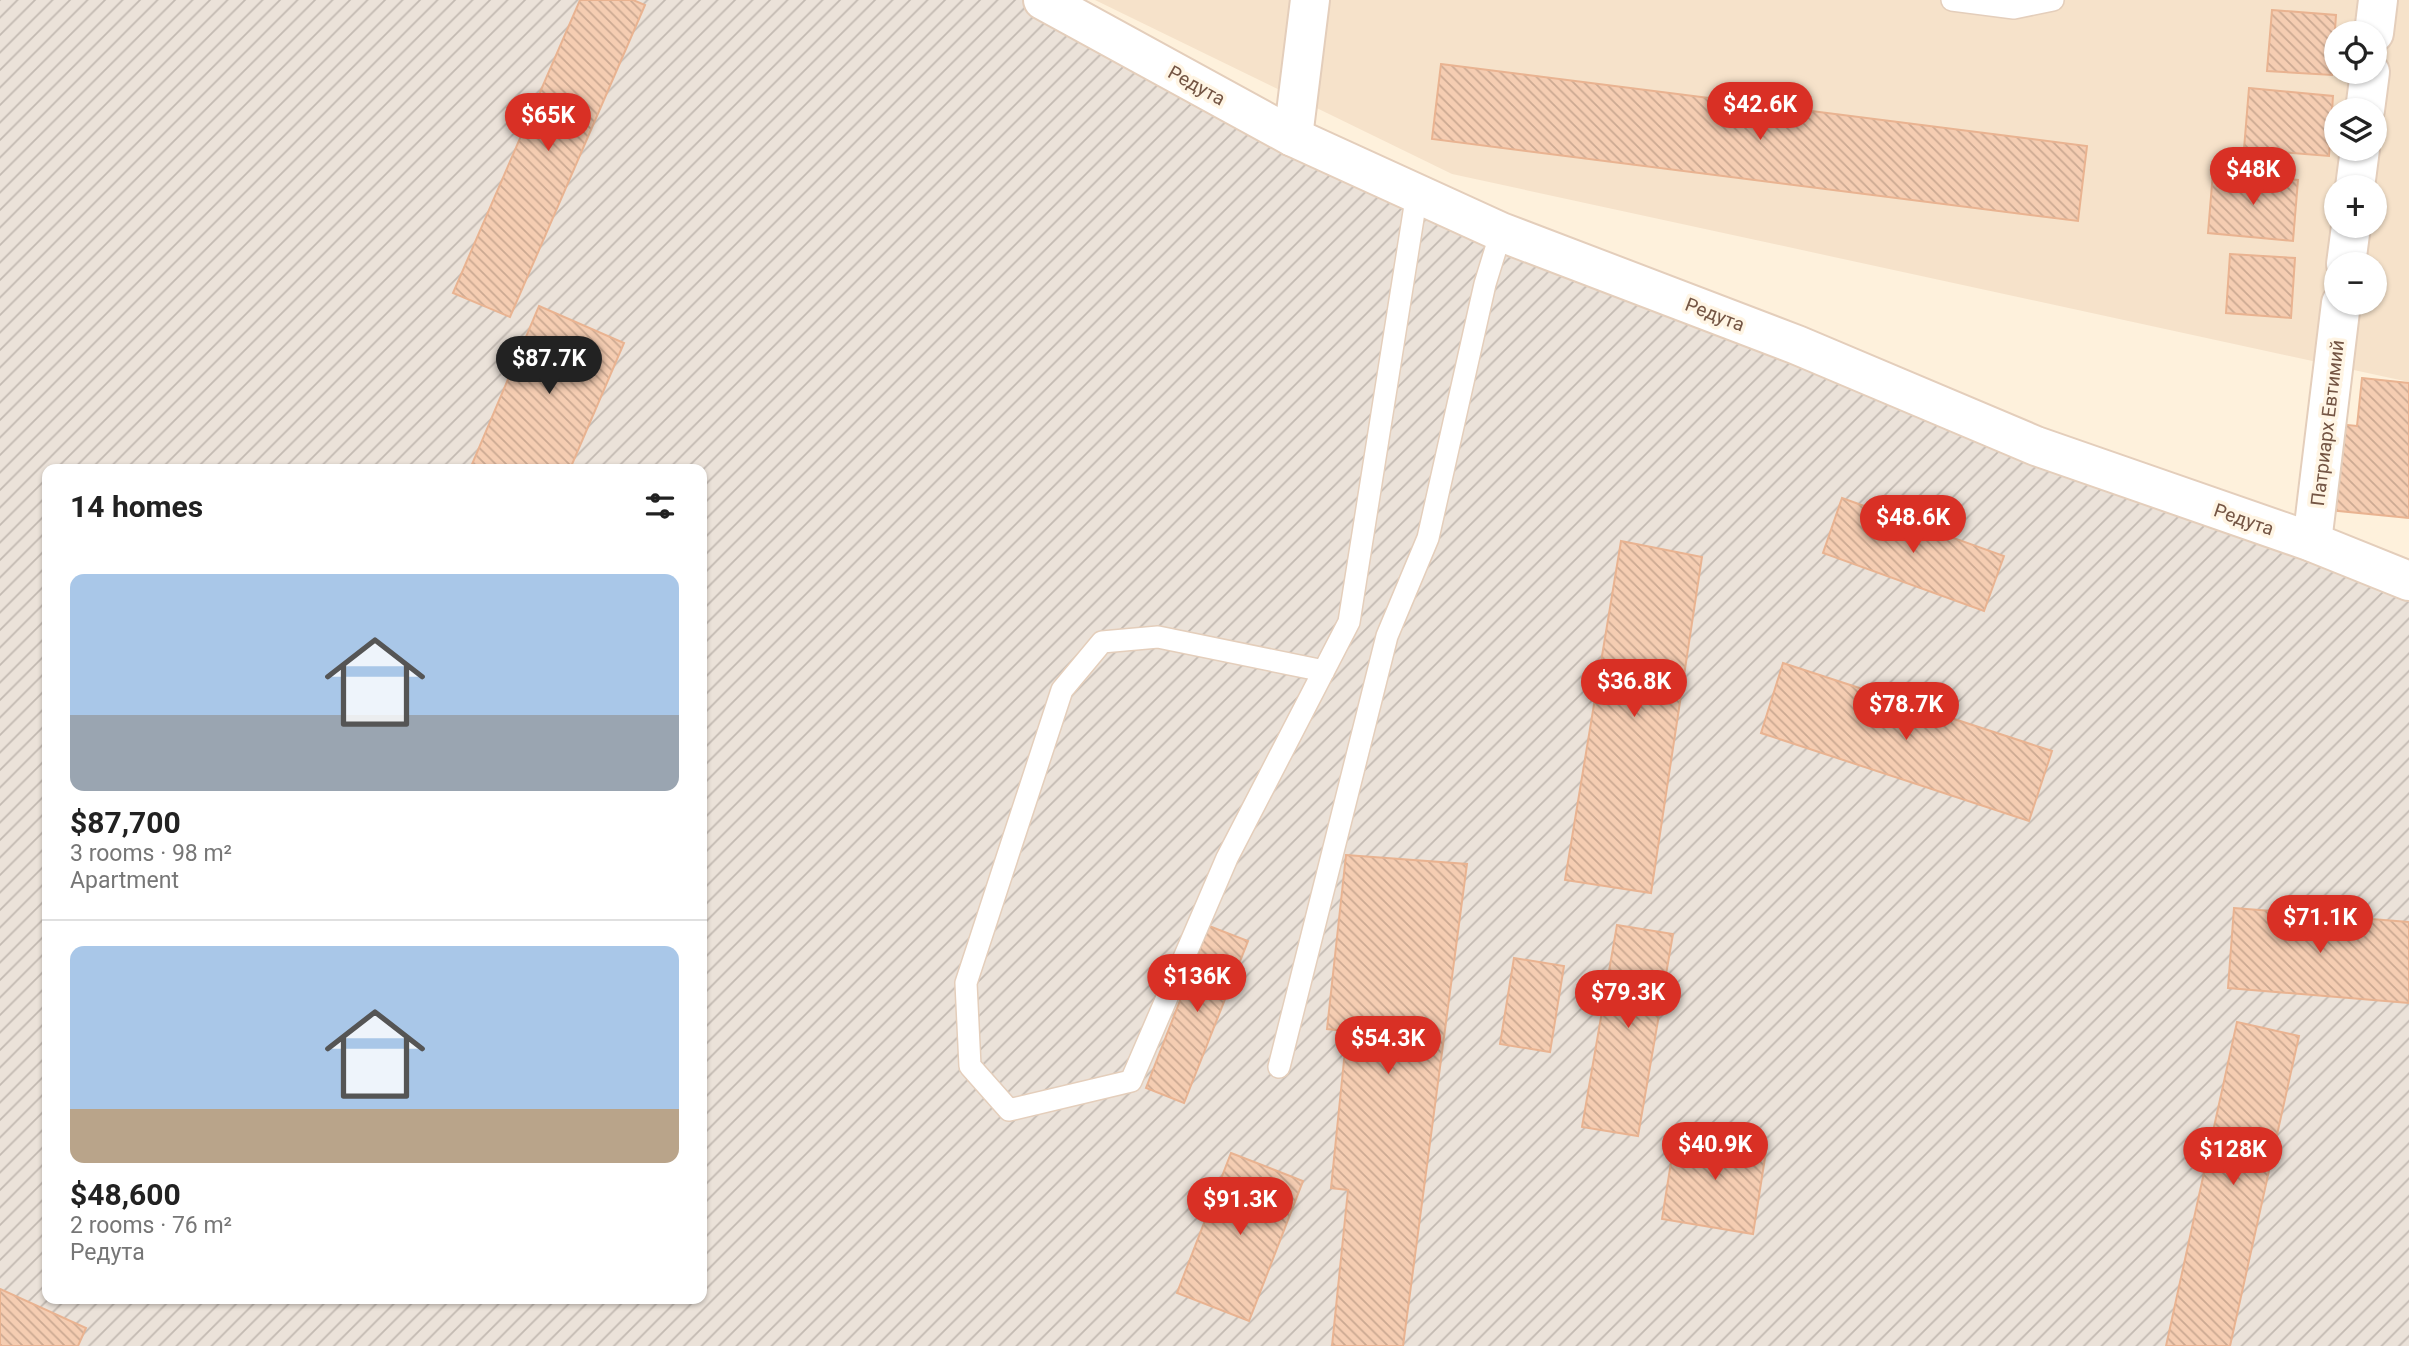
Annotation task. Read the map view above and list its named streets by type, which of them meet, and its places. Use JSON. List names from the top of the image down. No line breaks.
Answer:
{"streets":{"street":["Редута","Патриарх Евтимий"]},"crossings":[["Редута","Патриарх Евтимий"]],"page":{"map_buttons":["+","−"],"price":["$42.6K","$65K","$48K","$87.7K","$48.6K","$36.8K","$78.7K","$71.1K","$136K","$79.3K","$54.3K","$40.9K","$128K","$91.3K"],"heading":"14 homes","list":[{"name":"$87,700","note":"3 rooms · 98 m² · Apartment"},{"name":"$48,600","note":"2 rooms · 76 m² · Редута"}]}}
